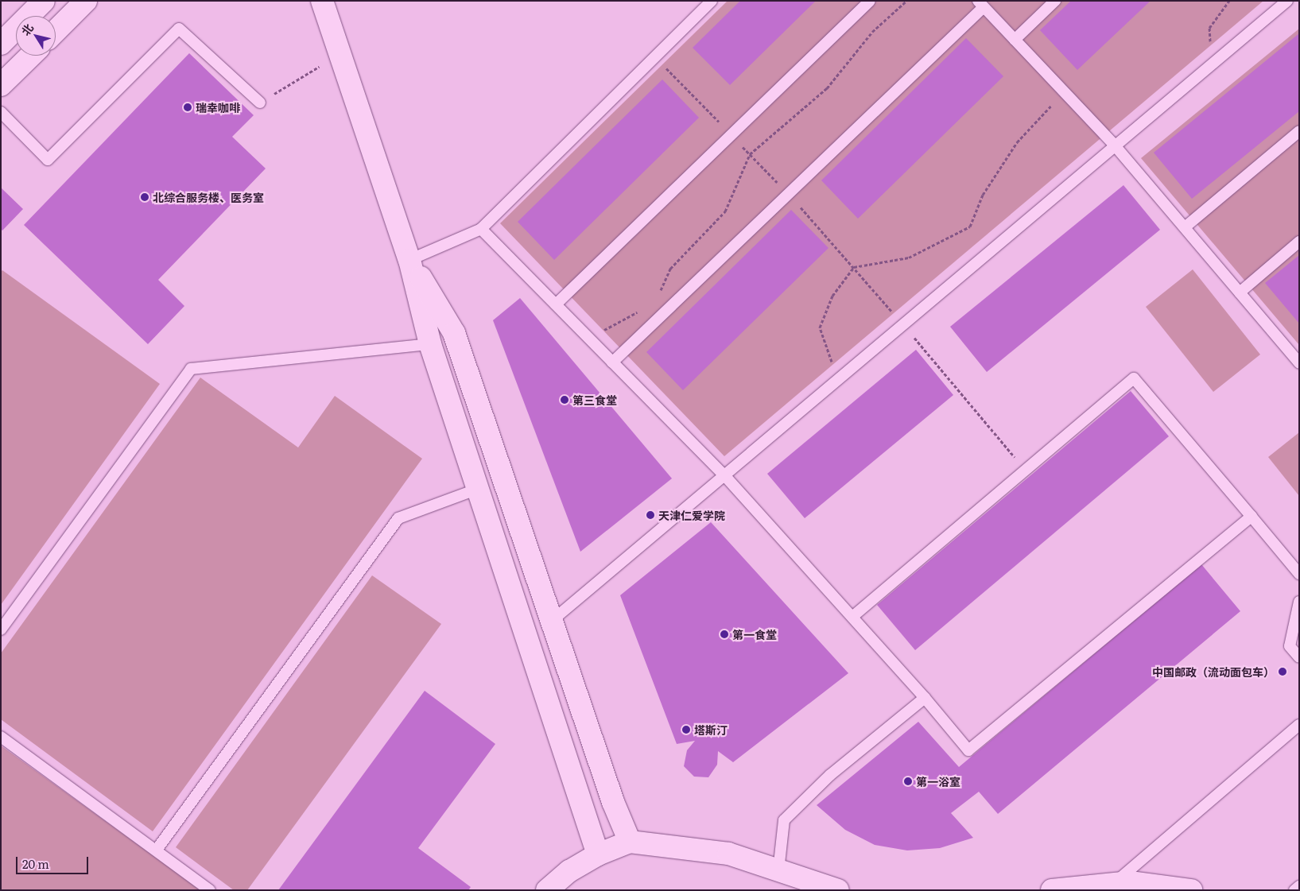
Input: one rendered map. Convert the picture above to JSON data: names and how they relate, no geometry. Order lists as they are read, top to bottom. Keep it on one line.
{"places":["瑞幸咖啡","北综合服务楼、医务室","第三食堂","天津仁爱学院","第一食堂","中国邮政（流动面包车）","塔斯汀","第一浴室"],"scale_bar":"20 m","north":"top left"}
